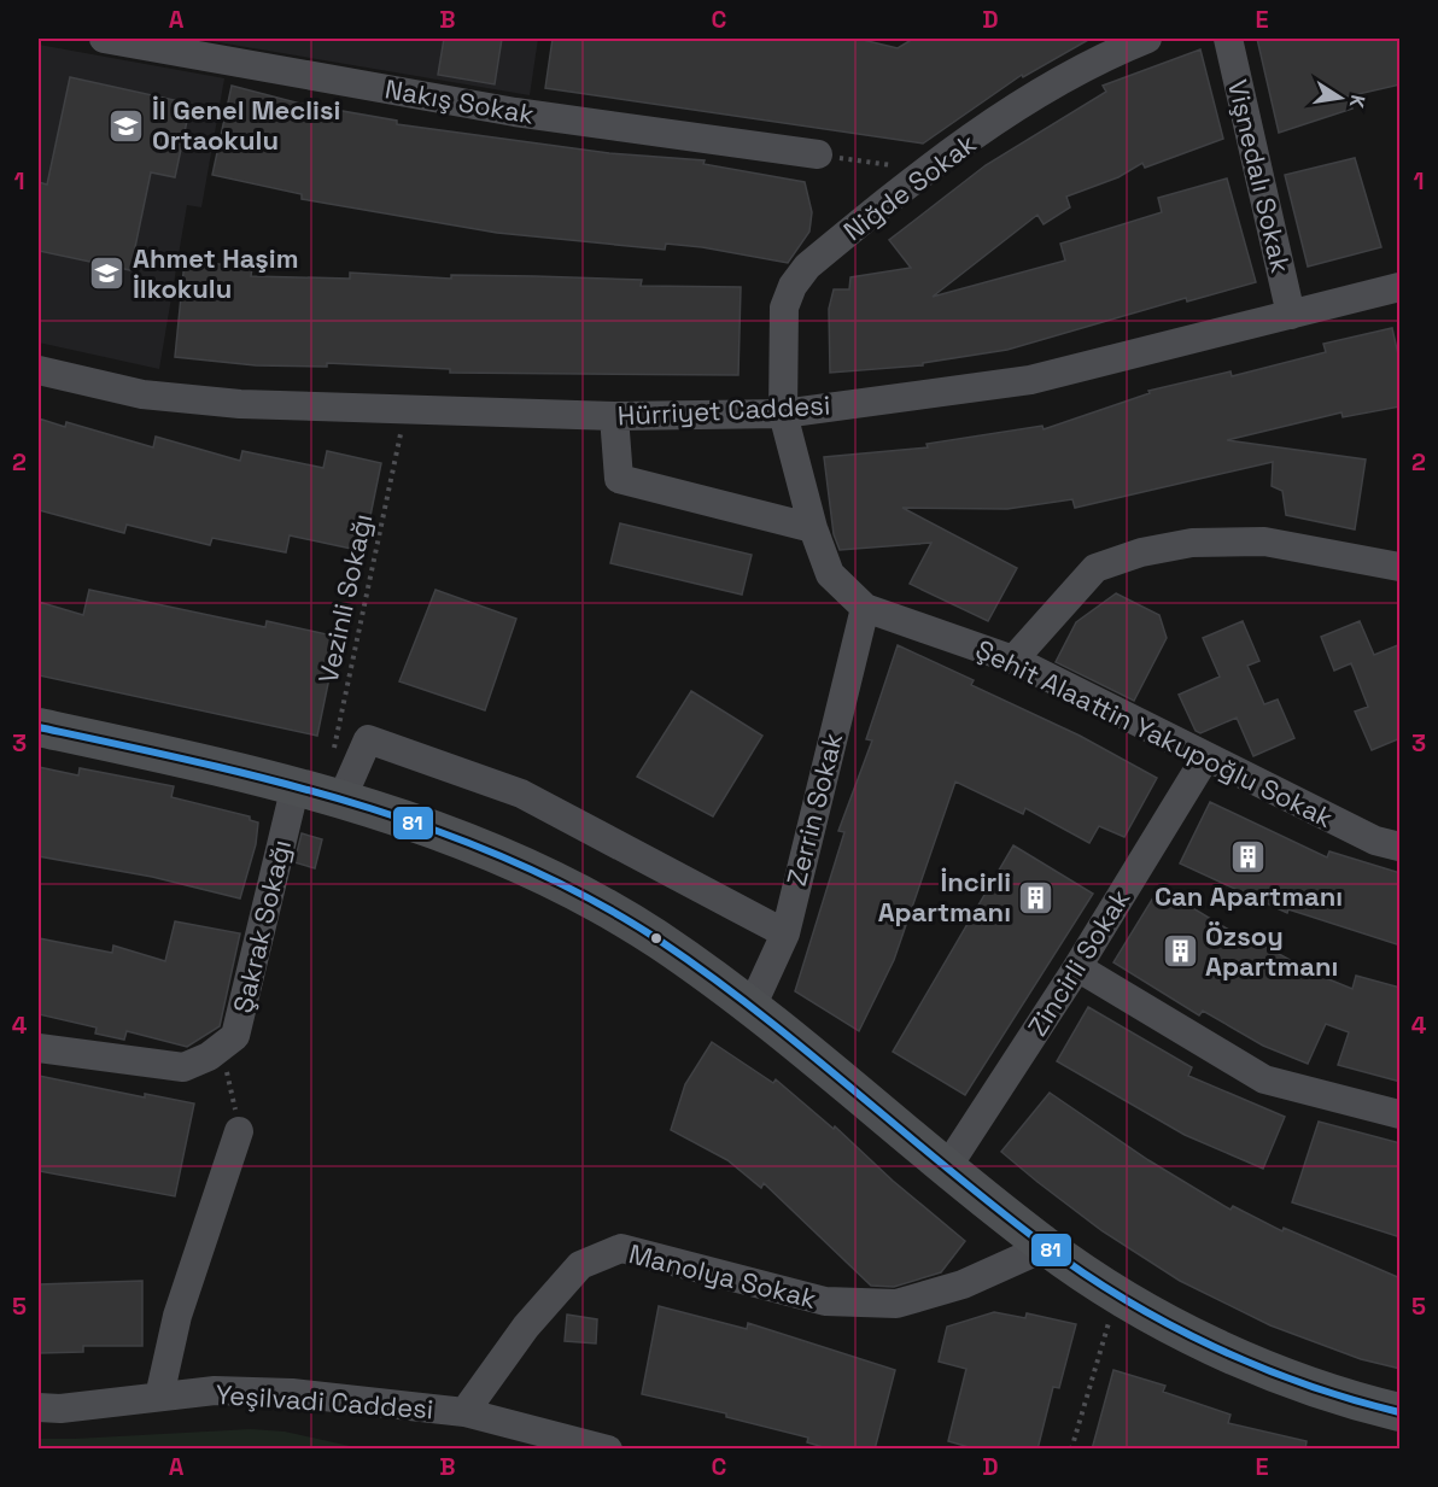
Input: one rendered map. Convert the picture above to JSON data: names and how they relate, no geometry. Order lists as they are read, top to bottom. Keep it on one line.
{"streets":{"street":["Nakış Sokak","Vişnedalı Sokak","Niğde Sokak","Hürriyet Caddesi","Şehit Alaattin Yakupoğlu Sokak","Zerrin Sokak","Şakrak Sokağı","Zincirli Sokak","Manolya Sokak","Yeşilvadi Caddesi"],"path":["Vezinli Sokağı"]},"crossings":[["Vişnedalı Sokak","Hürriyet Caddesi"],["Niğde Sokak","Hürriyet Caddesi"],["Niğde Sokak","Şehit Alaattin Yakupoğlu Sokak"],["Hürriyet Caddesi","Vezinli Sokağı"],["Hürriyet Caddesi","Şehit Alaattin Yakupoğlu Sokak"],["Vezinli Sokağı","Şakrak Sokağı"],["Şehit Alaattin Yakupoğlu Sokak","Zerrin Sokak"],["Şehit Alaattin Yakupoğlu Sokak","Zincirli Sokak"],["Zerrin Sokak","Şakrak Sokağı"],["Manolya Sokak","Yeşilvadi Caddesi"]],"places":{"school or university":["İl Genel Meclisi Ortaokulu","Ahmet Haşim İlkokulu"],"building":["Can Apartmanı","İncirli Apartmanı","Özsoy Apartmanı"]},"lines":["transit line 81"],"north":"right","grid":{"columns":["A","B","C","D","E"],"rows":["1","2","3","4","5"]}}
